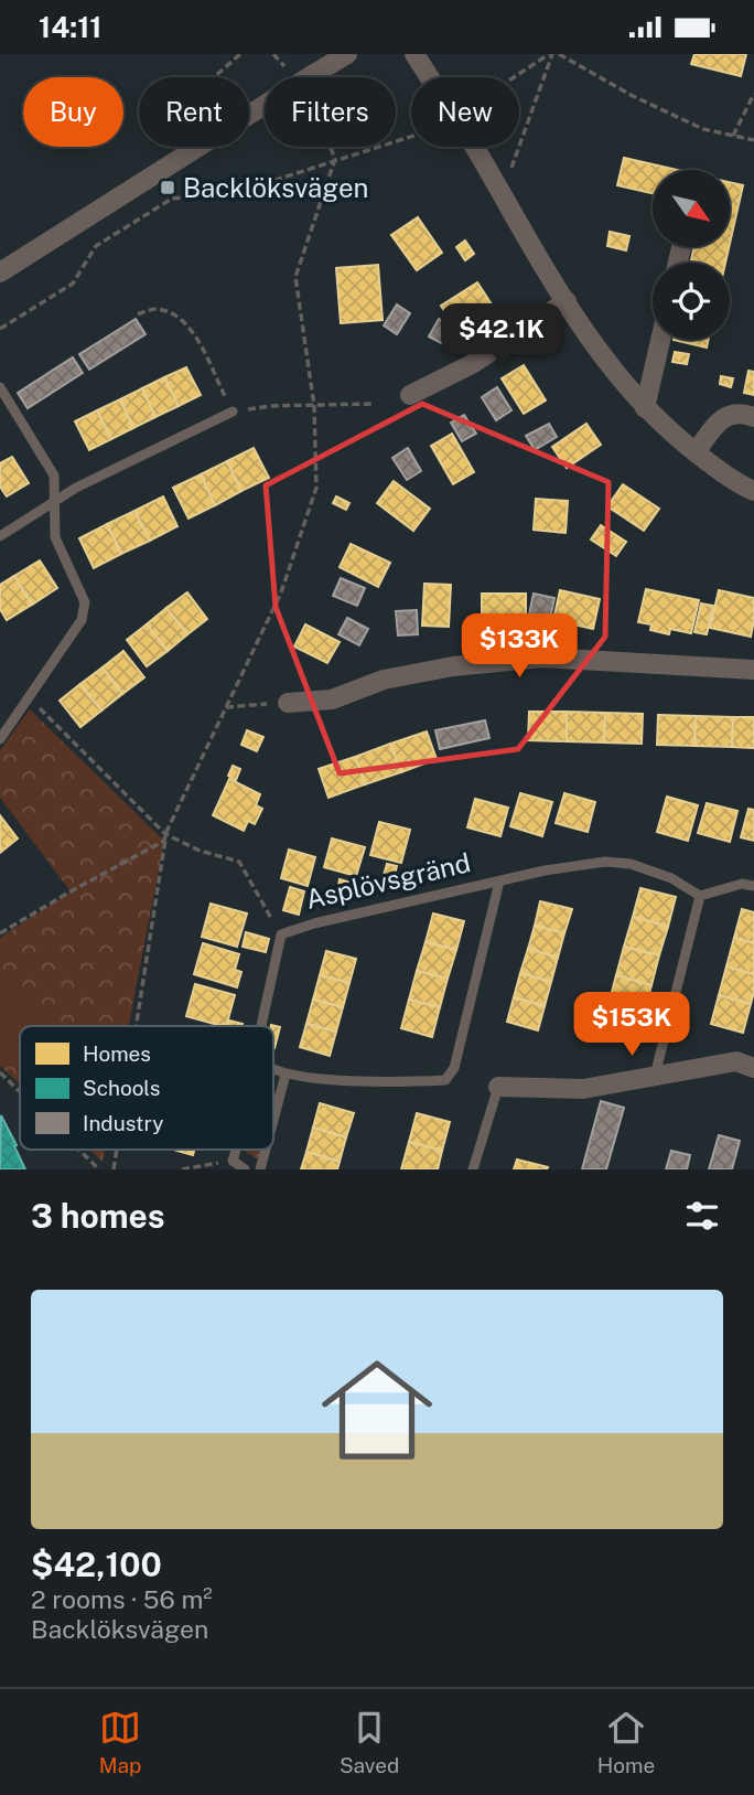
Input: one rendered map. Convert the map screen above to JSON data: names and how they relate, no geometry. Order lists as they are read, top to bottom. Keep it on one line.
{"streets":{"lane":["Asplövsgränd"]},"places":{"transit":["Backlöksvägen"]},"legend":["Homes","Schools","Industry"],"north":"bottom right","page":{"status":"14:11","chip":["Buy","Rent","Filters","New"],"price":["$42.1K","$133K","$153K"],"heading":"3 homes","list":[{"name":"$42,100","note":"2 rooms · 56 m² · Backlöksvägen"}],"tabs":["Map","Saved","Home"]}}
